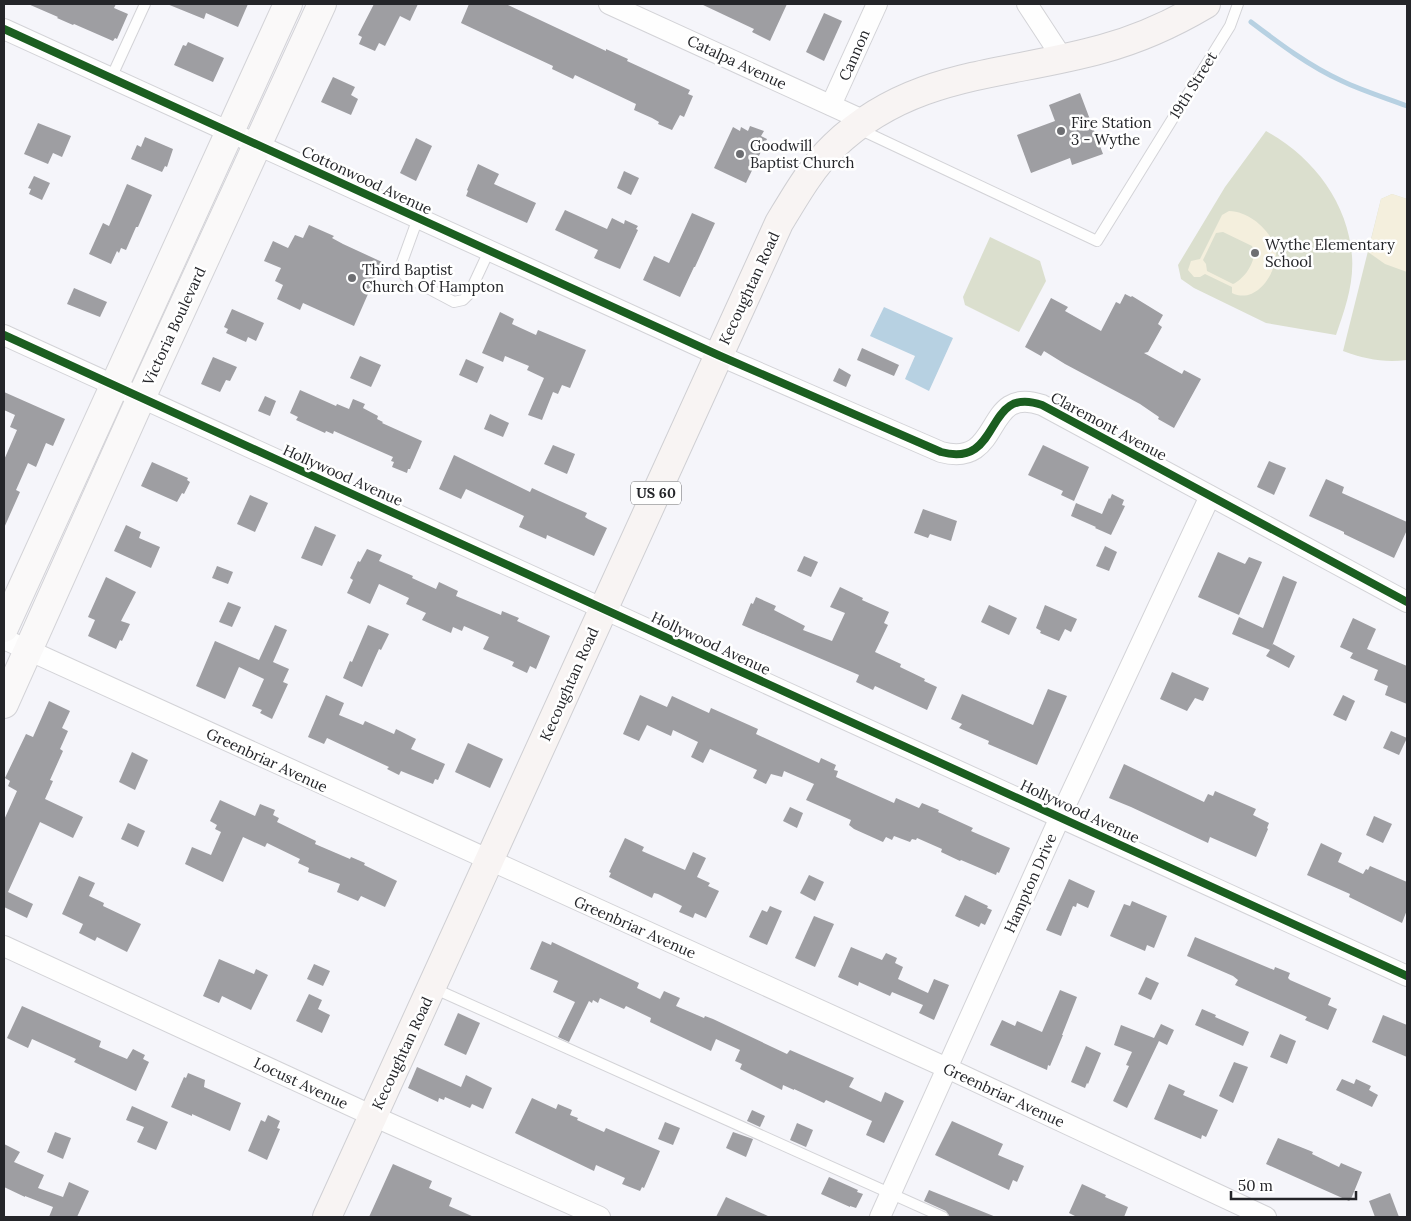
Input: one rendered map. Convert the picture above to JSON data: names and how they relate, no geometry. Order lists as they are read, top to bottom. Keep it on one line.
{"streets":{"main road":["Kecoughtan Road","Victoria Boulevard","US 60"],"street":["Cannon","Catalpa Avenue","Cottonwood Avenue","Claremont Avenue","Hollywood Avenue","Greenbriar Avenue","Hampton Drive","Locust Avenue"],"lane":["19th Street"]},"crossings":[["Cannon","Catalpa Avenue"],["Catalpa Avenue","19th Street"],["Catalpa Avenue","Kecoughtan Road"],["Cottonwood Avenue","Kecoughtan Road"],["Cottonwood Avenue","Victoria Boulevard"],["Cottonwood Avenue","Claremont Avenue"],["Kecoughtan Road","Claremont Avenue"],["Kecoughtan Road","Hollywood Avenue"],["Kecoughtan Road","Greenbriar Avenue"],["Kecoughtan Road","Locust Avenue"],["Victoria Boulevard","Hollywood Avenue"],["Victoria Boulevard","Greenbriar Avenue"],["Claremont Avenue","Hampton Drive"],["Hollywood Avenue","Hampton Drive"],["Greenbriar Avenue","Hampton Drive"]],"places":["Fire Station 3 - Wythe","Goodwill Baptist Church","Wythe Elementary School","Third Baptist Church Of Hampton"],"scale_bar":"50 m"}
